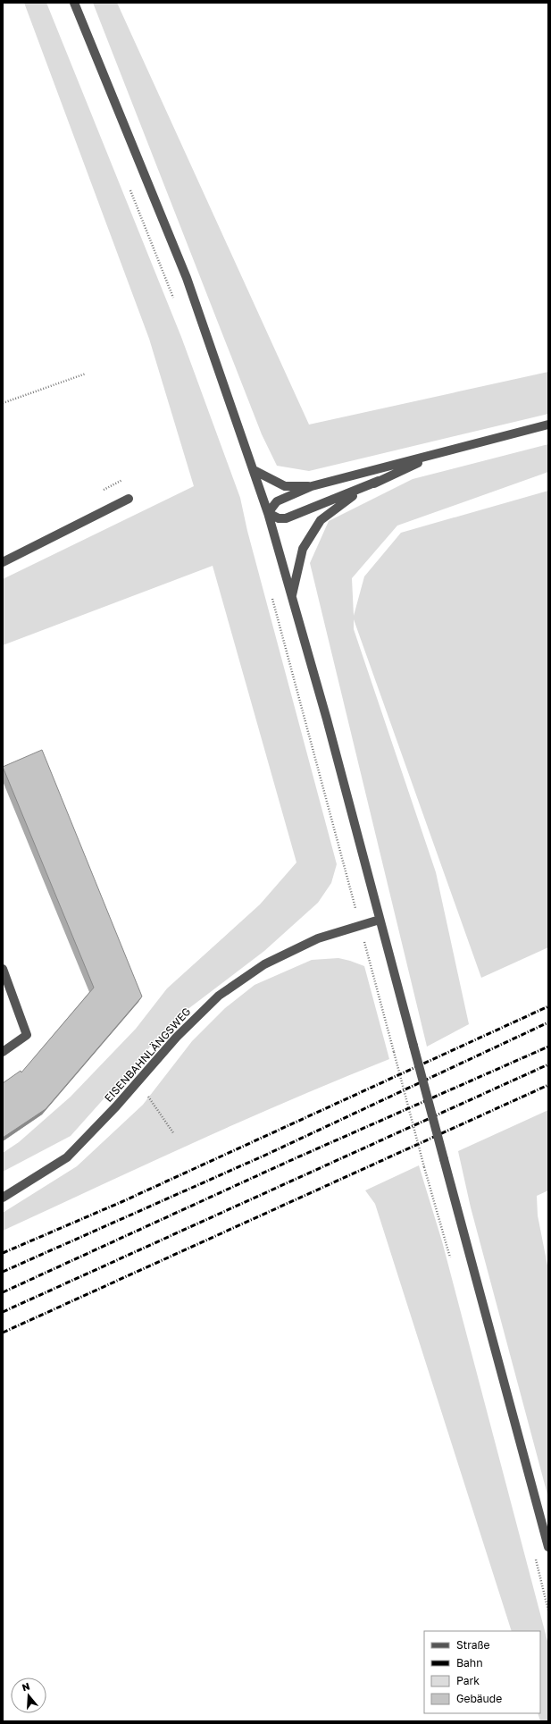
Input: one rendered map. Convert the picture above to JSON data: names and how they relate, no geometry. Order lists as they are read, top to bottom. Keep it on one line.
{"streets":{"street":["EISENBAHNLÄNGSWEG"]},"legend":["Straße","Bahn","Park","Gebäude"],"north":"top"}
